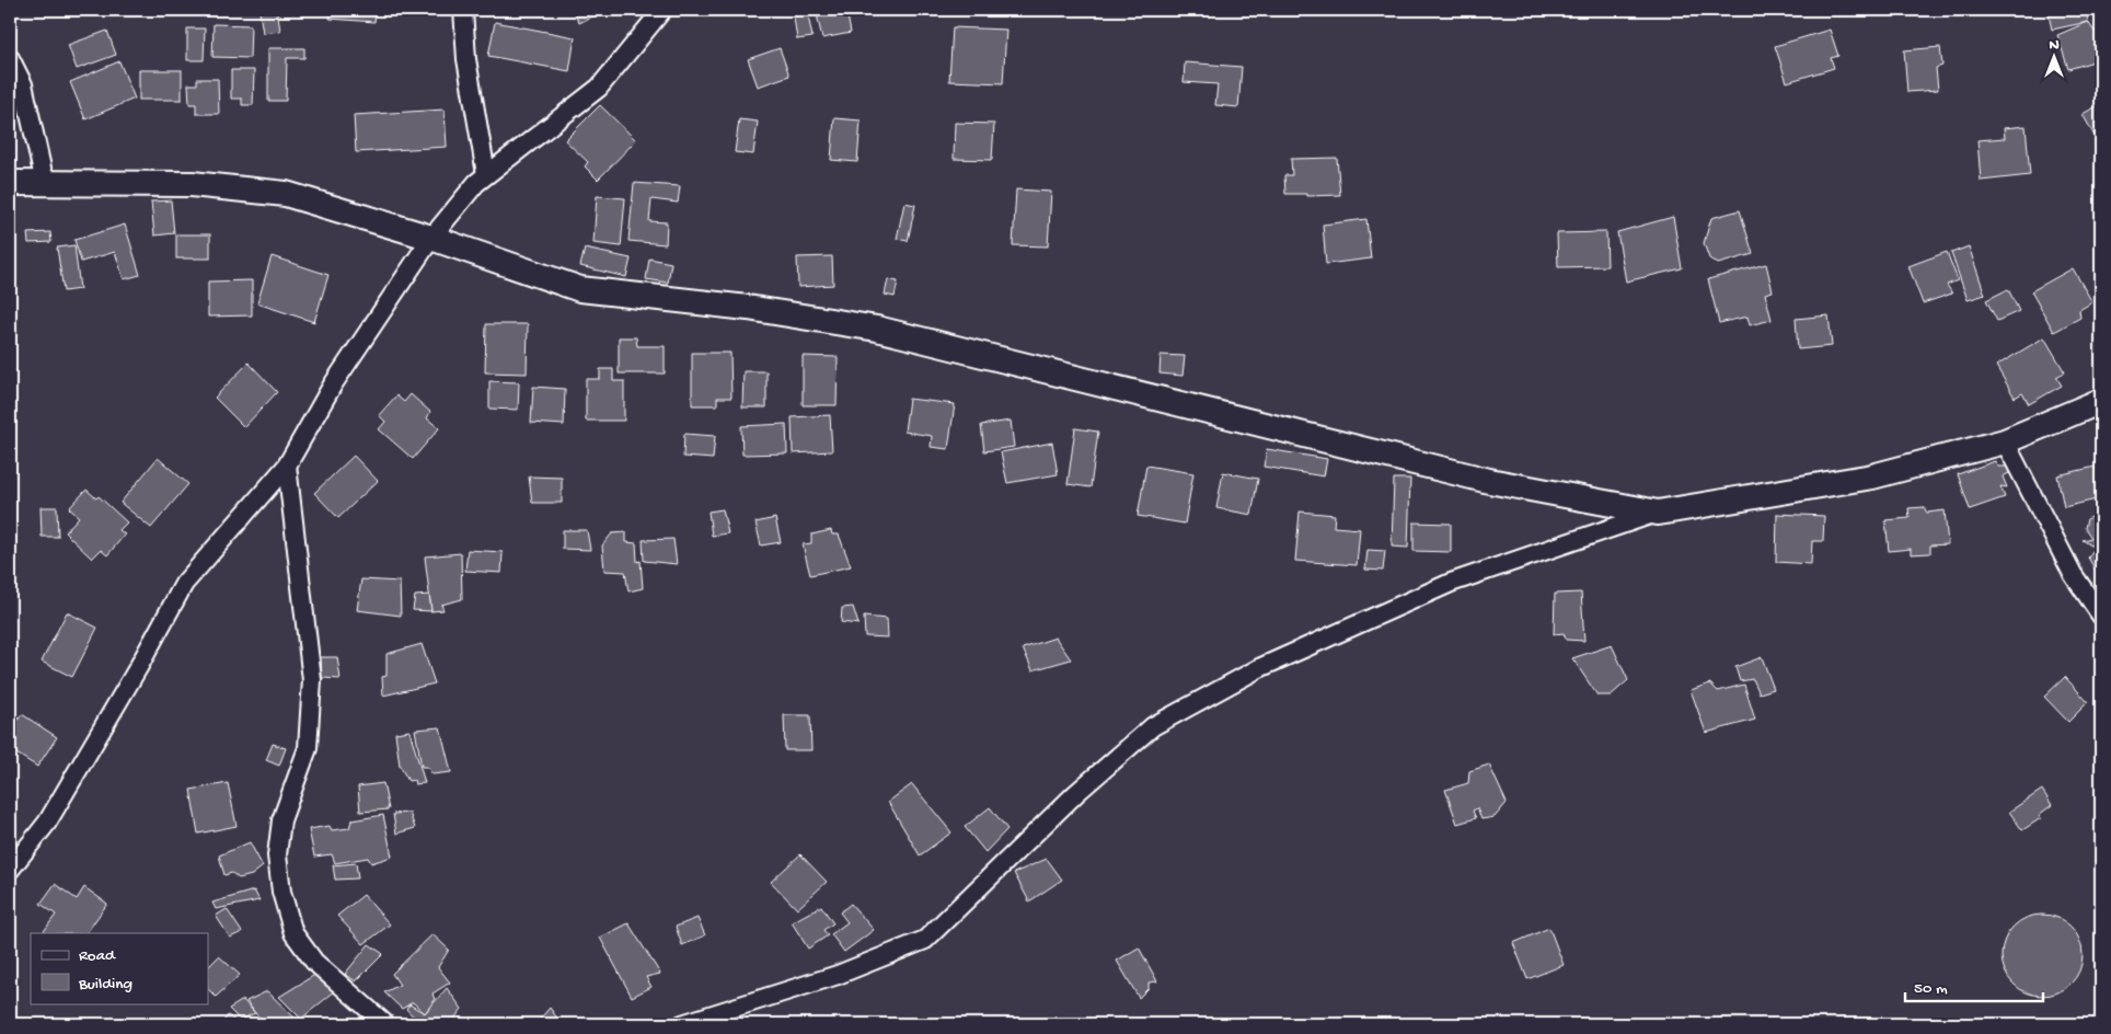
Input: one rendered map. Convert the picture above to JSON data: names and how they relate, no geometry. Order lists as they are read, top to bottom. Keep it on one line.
{"legend":["Road","Building"],"scale_bar":"50 m","north":"top"}
